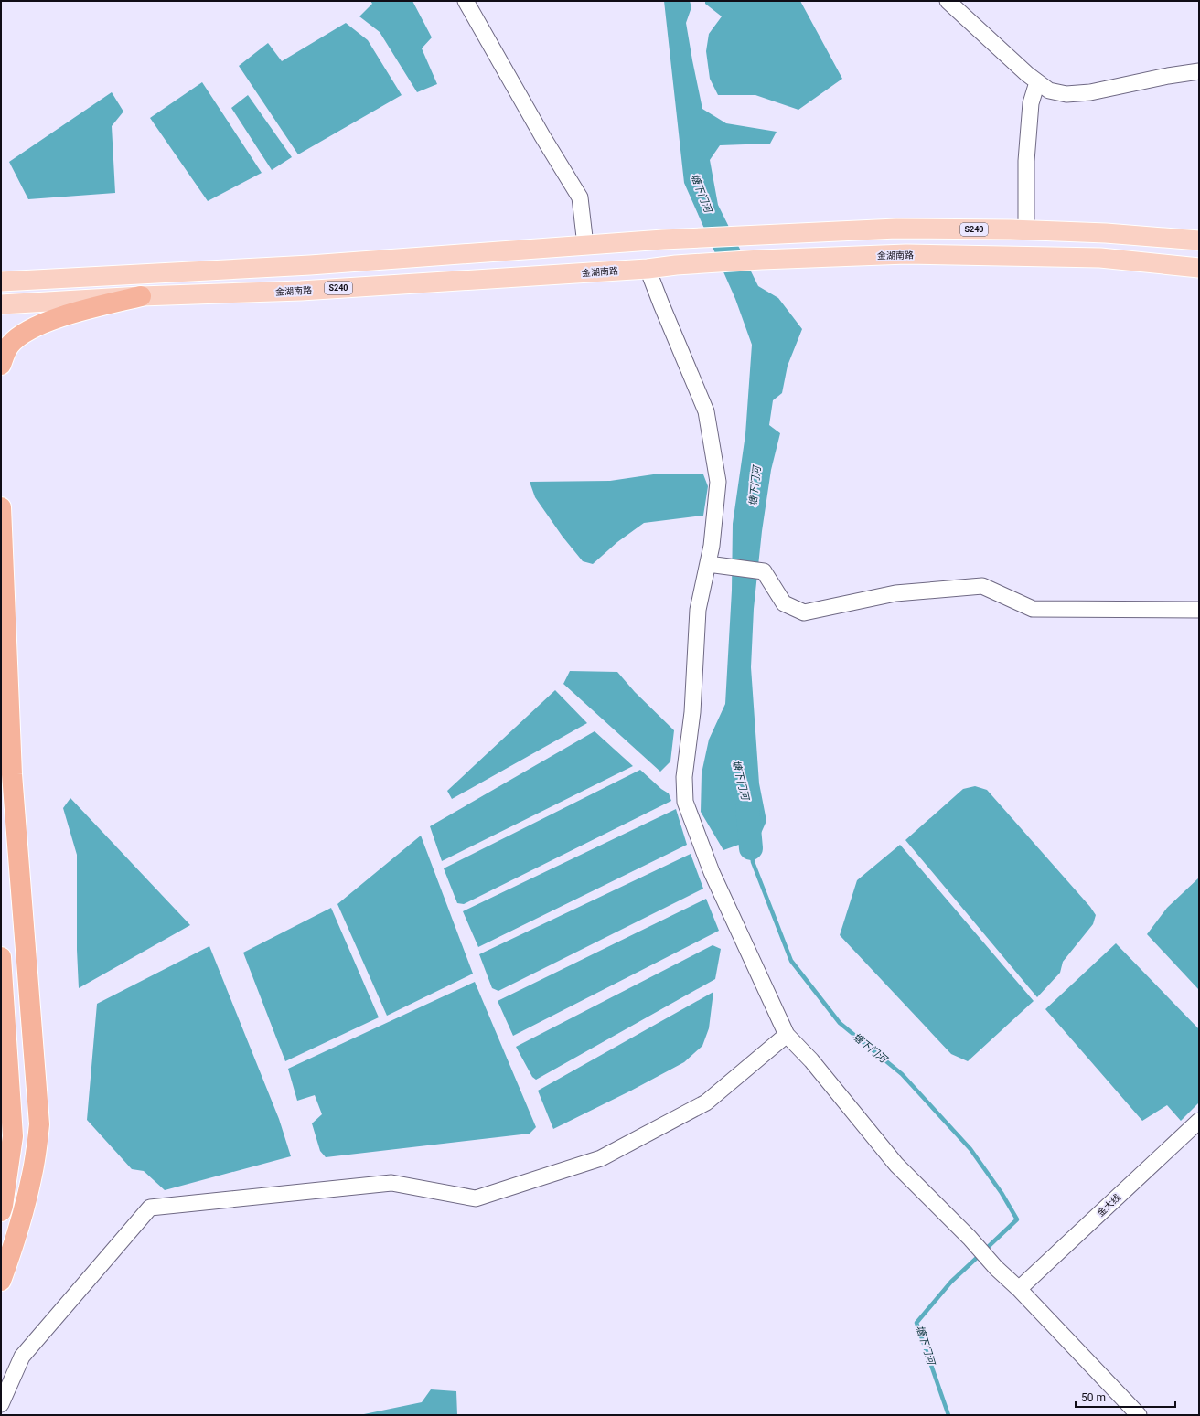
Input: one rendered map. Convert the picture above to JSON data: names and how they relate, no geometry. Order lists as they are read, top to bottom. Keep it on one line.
{"streets":{"main road":["S240","金湖南路"],"street":["金大线"]},"water":["塘下门河"],"scale_bar":"50 m"}
